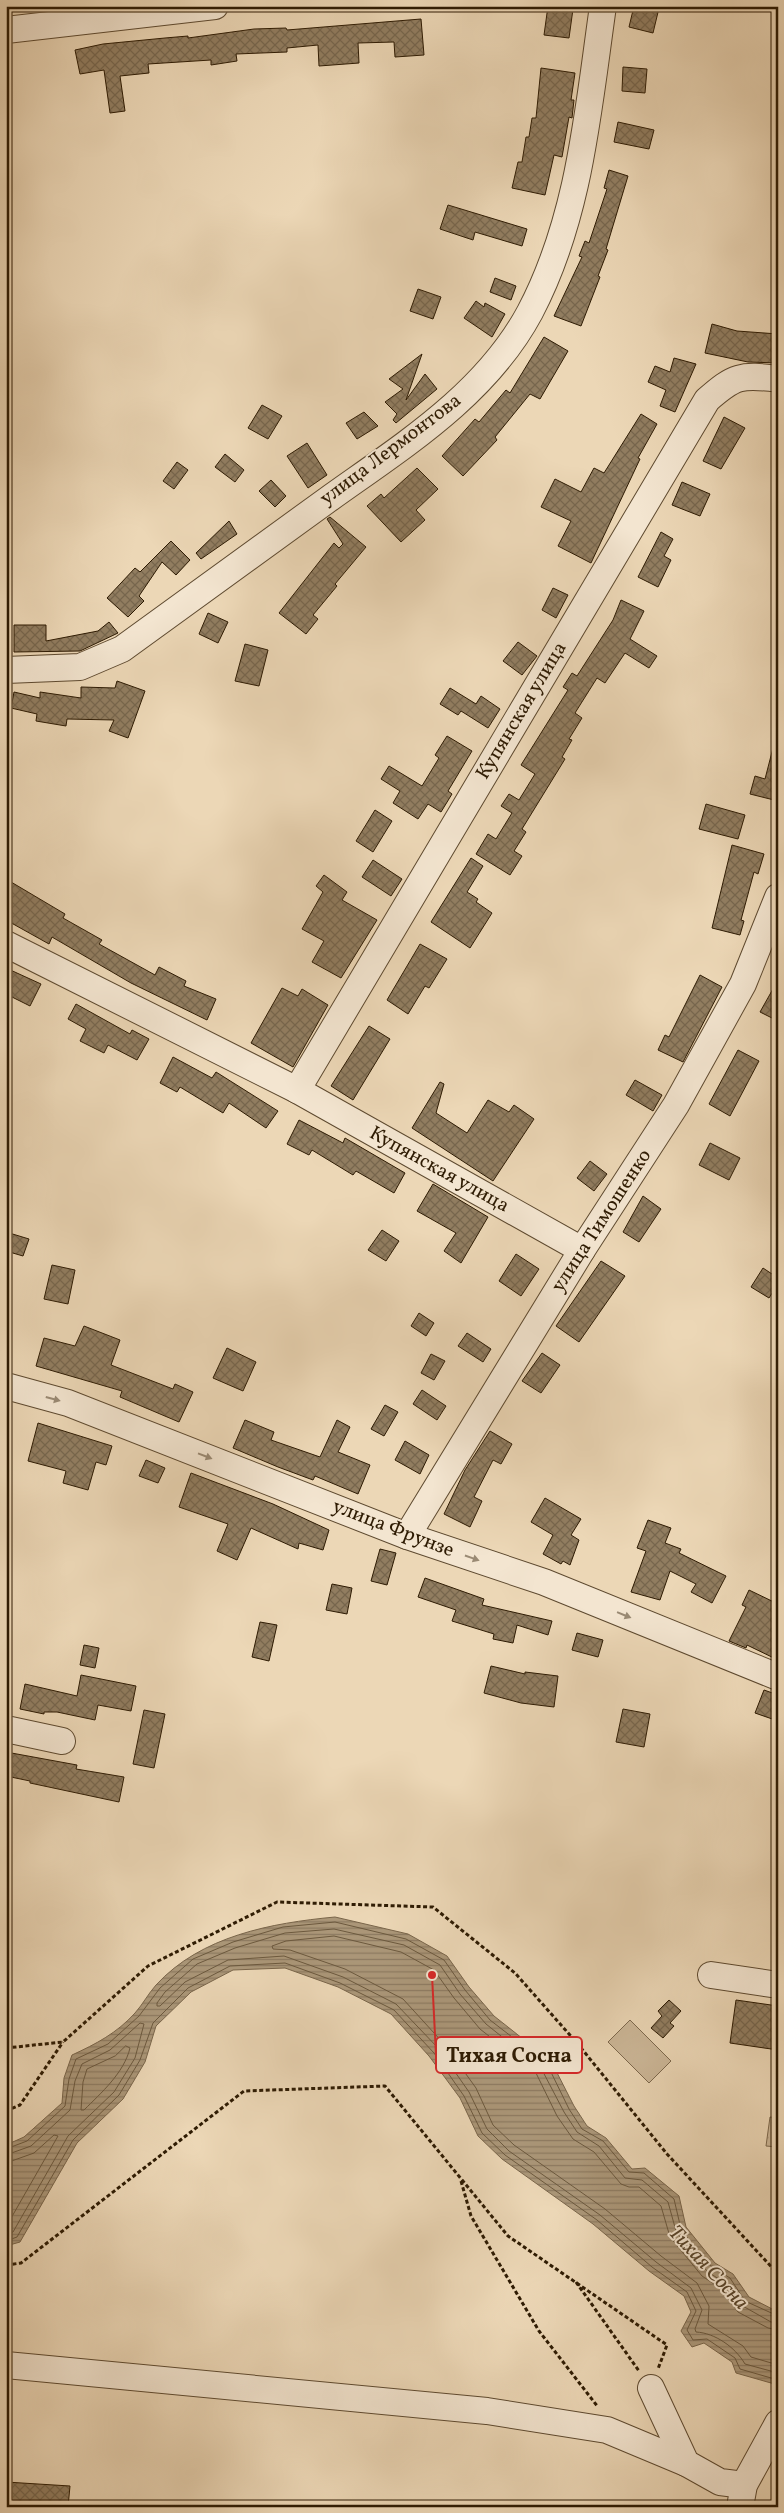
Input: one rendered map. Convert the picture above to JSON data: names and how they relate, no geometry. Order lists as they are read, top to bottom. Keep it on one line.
{"streets":{"street":["улица Лермонтова","Купянская улица","улица Тимошенко","улица Фрунзе"]},"crossings":[["Купянская улица","улица Тимошенко"],["улица Тимошенко","улица Фрунзе"]],"one_way":["улица Фрунзе"],"water":["Тихая Сосна"],"places":["Тихая Сосна"]}
